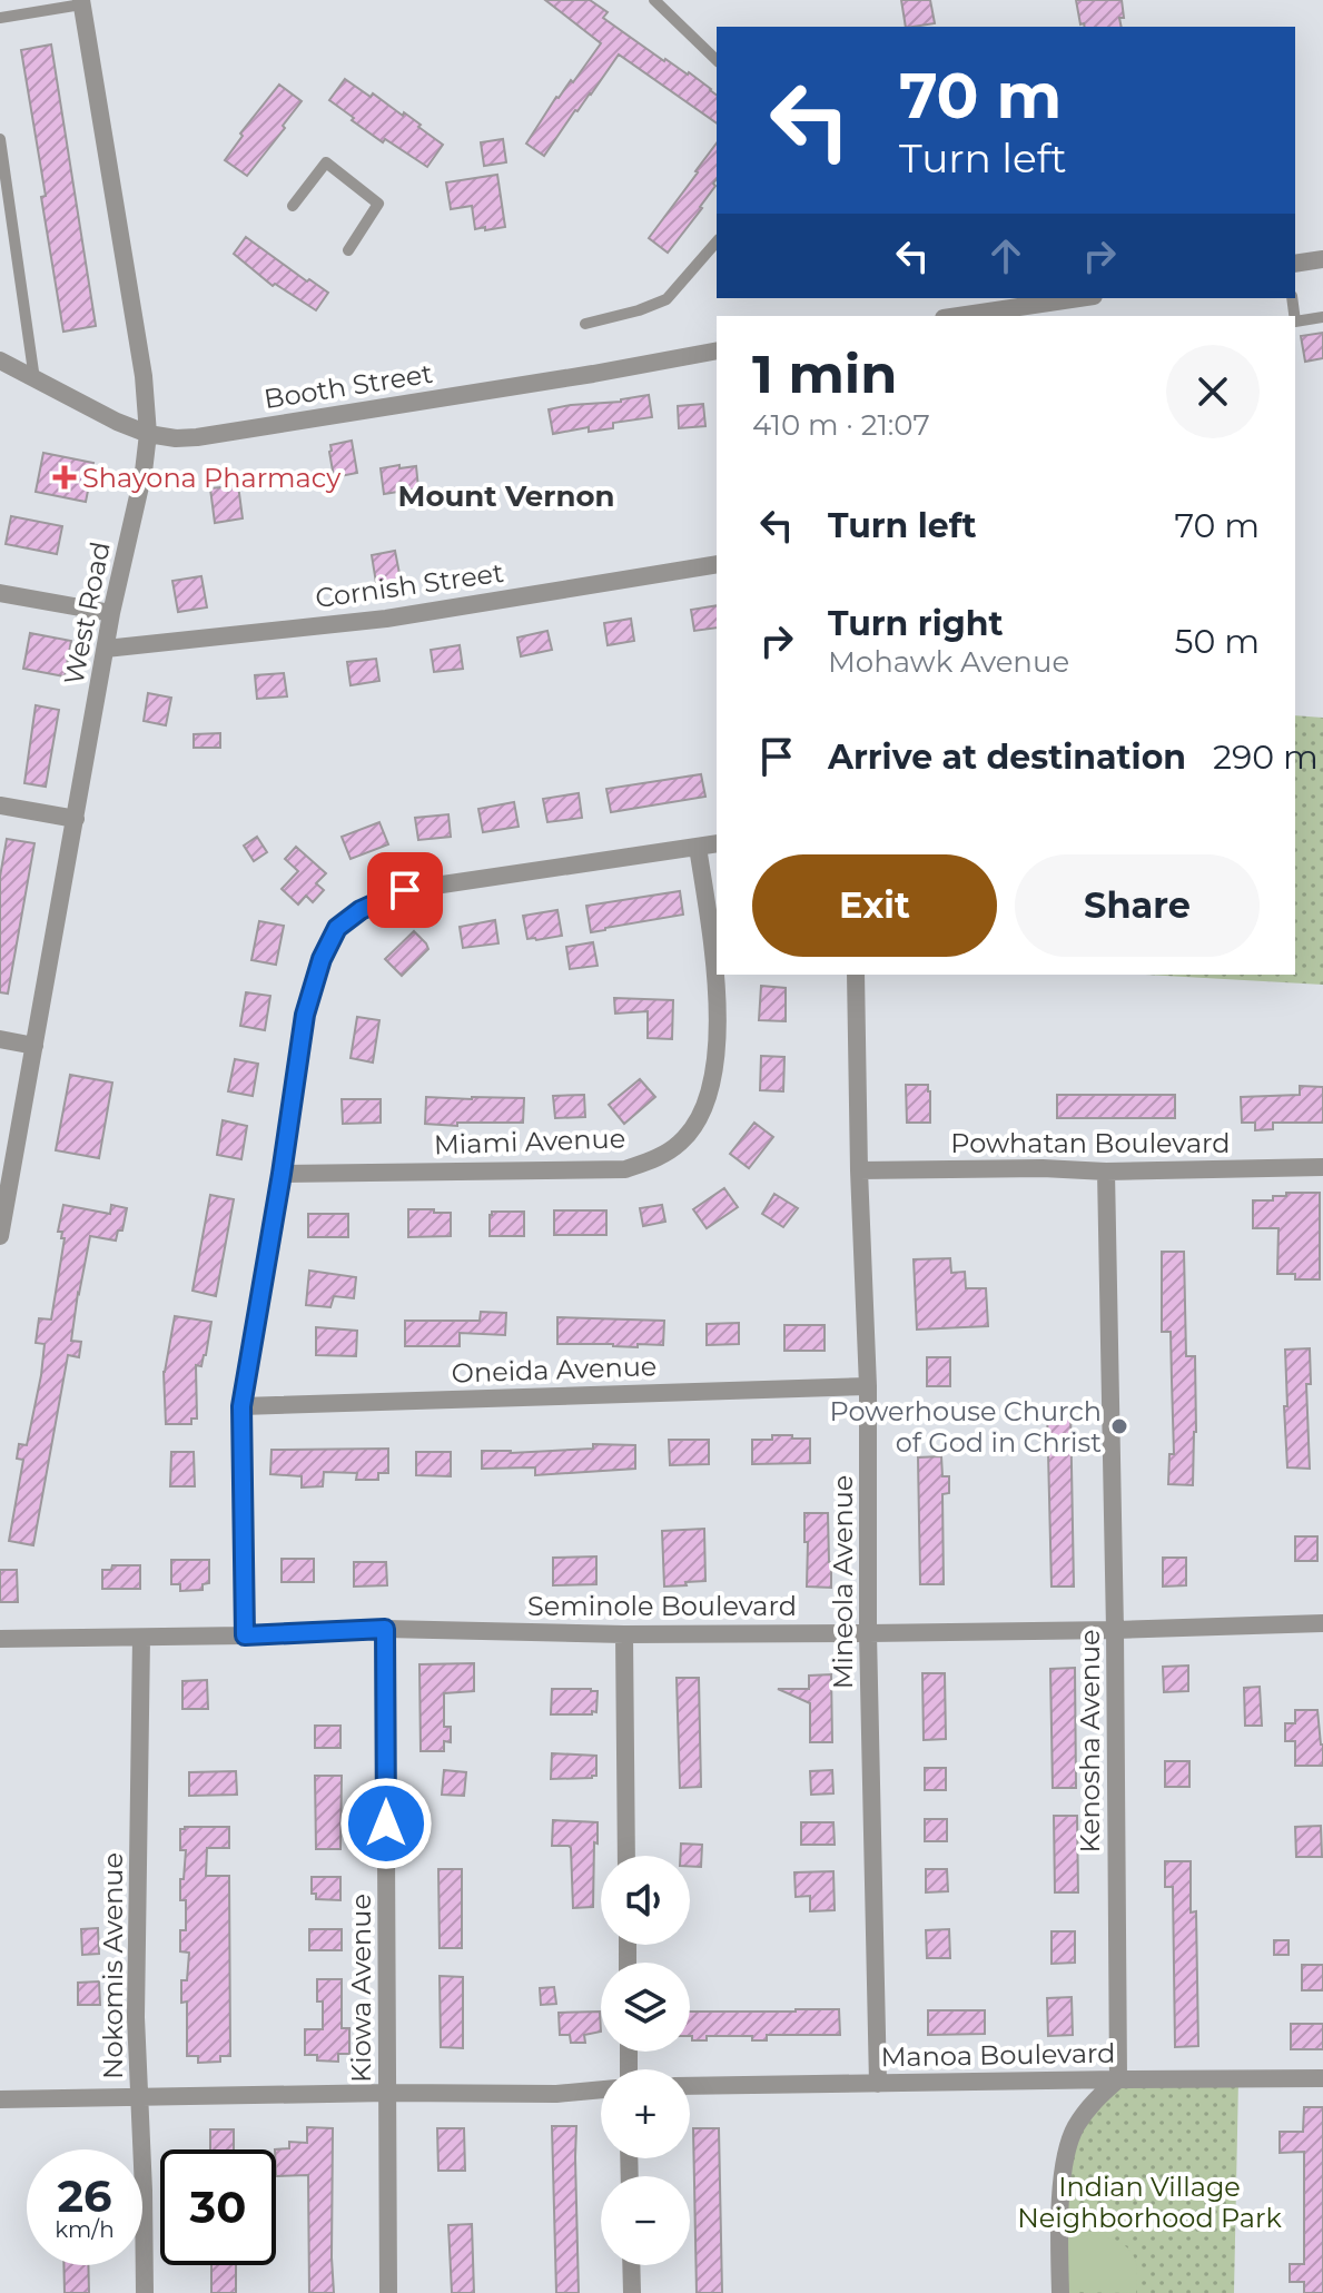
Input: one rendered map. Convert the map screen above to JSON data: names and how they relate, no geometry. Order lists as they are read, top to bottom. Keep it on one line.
{"streets":{"street":["Booth Street","Cornish Street","West Road","Miami Avenue","Powhatan Boulevard","Oneida Avenue","Mineola Avenue","Seminole Boulevard","Kenosha Avenue","Nokomis Avenue","Kiowa Avenue","Manoa Boulevard"]},"crossings":[["Booth Street","West Road"],["Cornish Street","West Road"],["Powhatan Boulevard","Mineola Avenue"],["Powhatan Boulevard","Kenosha Avenue"],["Oneida Avenue","Mineola Avenue"],["Mineola Avenue","Seminole Boulevard"],["Mineola Avenue","Manoa Boulevard"],["Seminole Boulevard","Kenosha Avenue"],["Seminole Boulevard","Nokomis Avenue"],["Seminole Boulevard","Kiowa Avenue"],["Kenosha Avenue","Manoa Boulevard"]],"districts":["Mount Vernon"],"parks":["Indian Village Neighborhood Park"],"places":{"health":["Shayona Pharmacy"],"other":["Powerhouse Church of God in Christ"]},"page":{"turn":["70 m","Turn left"],"heading":["1 min","410 m · 21:07"],"list":[{"name":"Turn left","value":"70 m"},{"name":"Turn right","note":"Mohawk Avenue","value":"50 m"},{"name":"Arrive at destination","value":"290 m"}],"buttons":["Exit","Share"],"map_buttons":["+","−"],"speed":"26 km/h","limit":"30"}}
